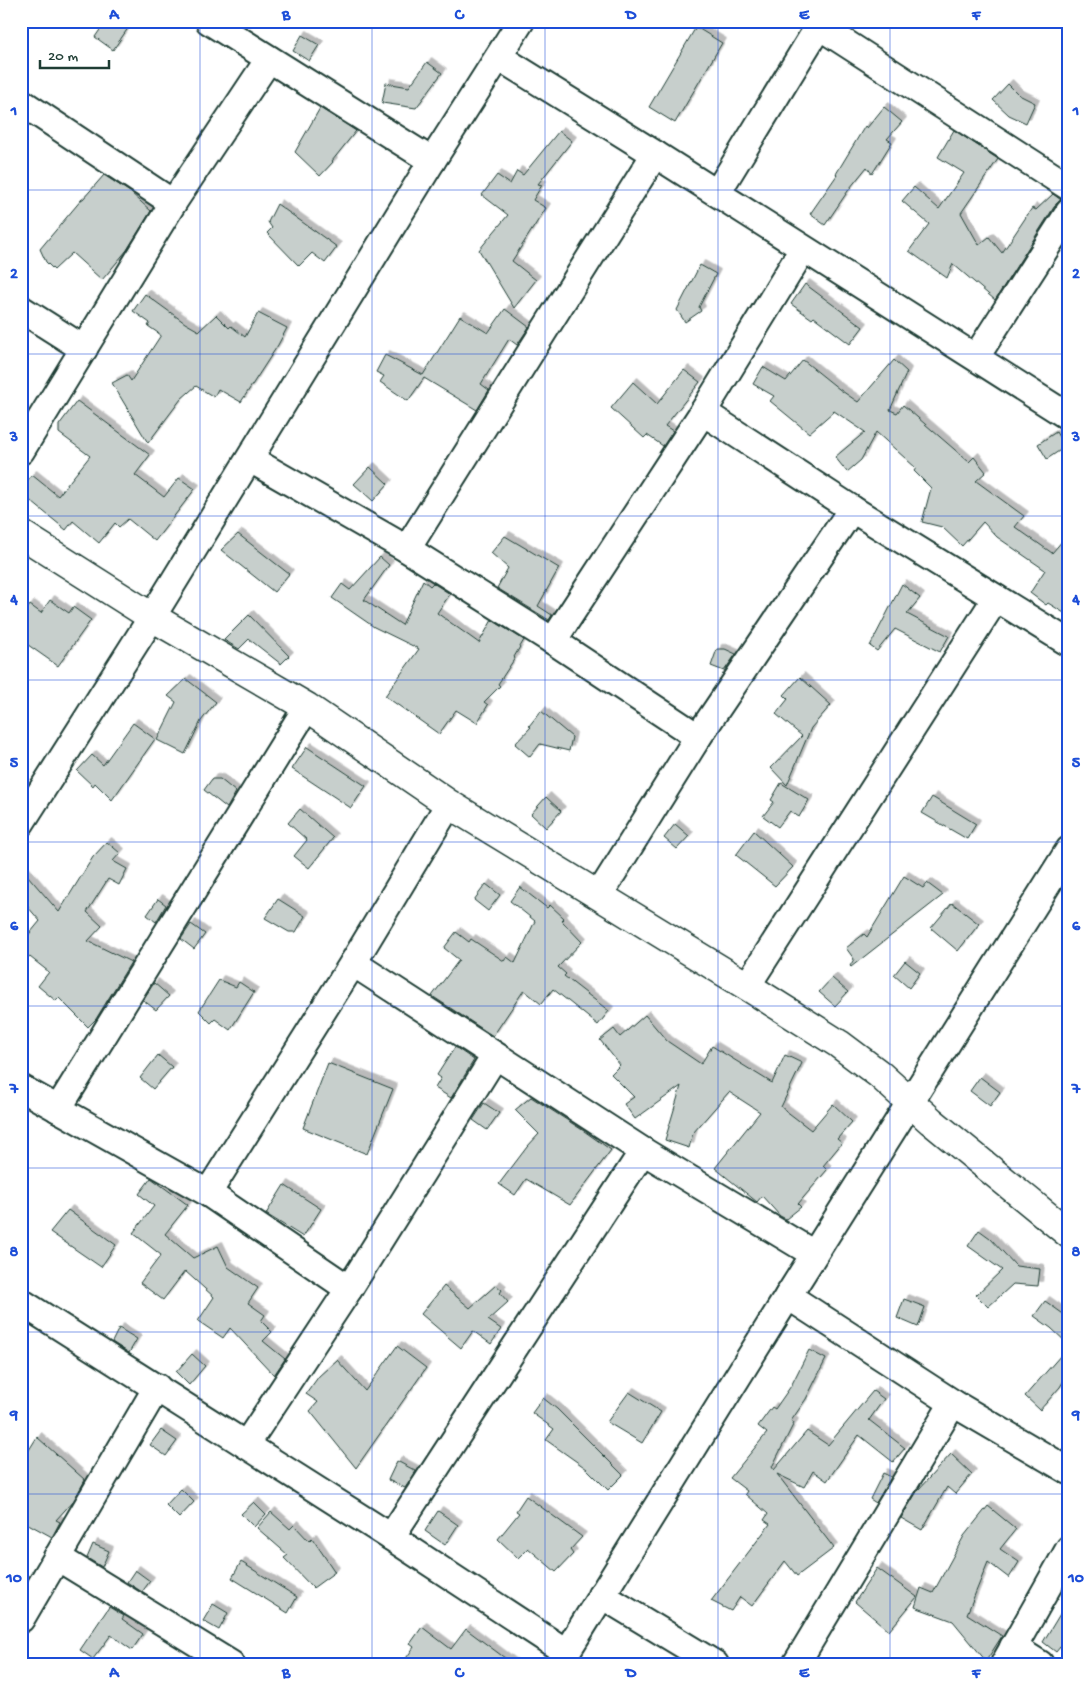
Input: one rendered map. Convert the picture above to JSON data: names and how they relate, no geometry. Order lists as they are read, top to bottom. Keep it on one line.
{"scale_bar":"20 m","grid":{"columns":["A","B","C","D","E","F"],"rows":["1","2","3","4","5","6","7","8","9","10"]}}
